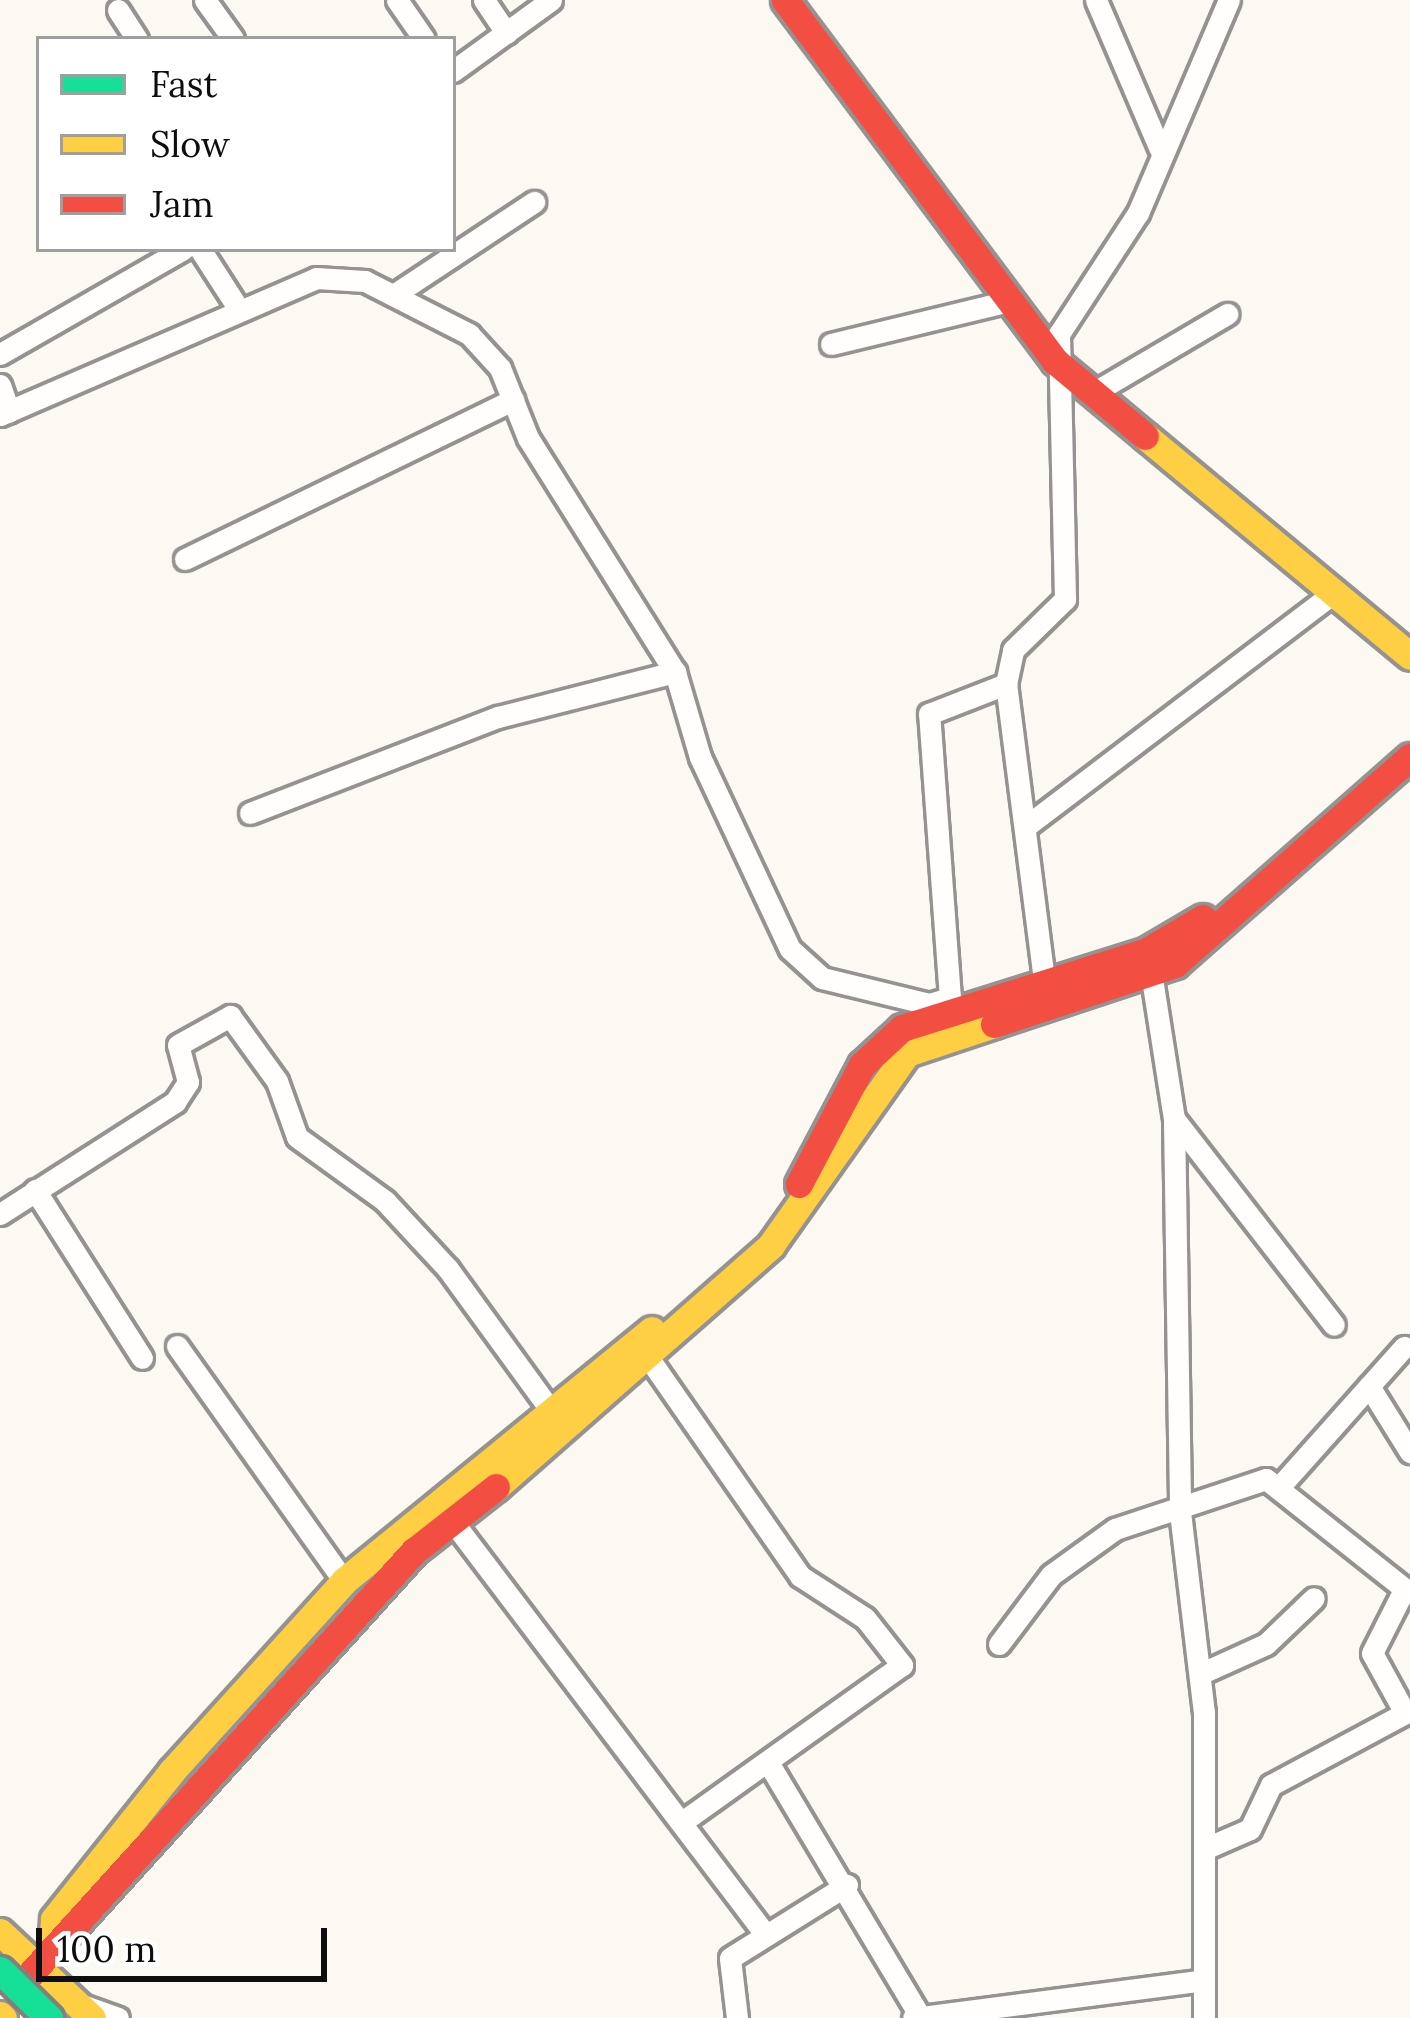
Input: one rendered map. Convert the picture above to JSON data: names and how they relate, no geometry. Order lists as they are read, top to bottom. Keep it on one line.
{"legend":["Fast","Slow","Jam"],"scale_bar":"100 m"}
